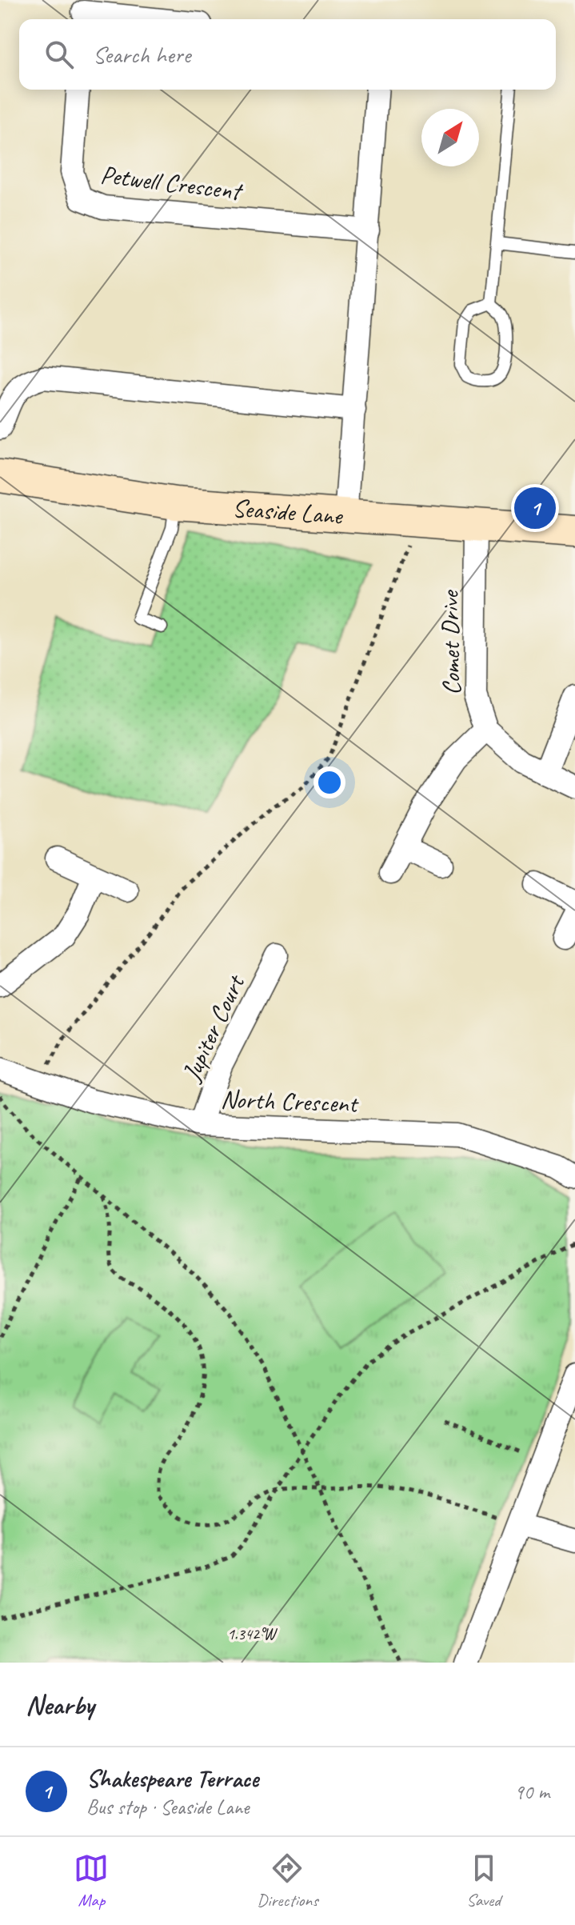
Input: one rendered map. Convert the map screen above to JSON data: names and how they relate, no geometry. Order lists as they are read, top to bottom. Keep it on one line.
{"streets":{"main road":["Seaside Lane"],"street":["Petwell Crescent","Comet Drive","Jupiter Court","North Crescent"]},"crossings":[["Seaside Lane","Comet Drive"],["Jupiter Court","North Crescent"]],"north":"top right","page":{"search":"Search here","pins":"1","heading":"Nearby","list":[{"mark":"1","name":"Shakespeare Terrace","note":"Bus stop · Seaside Lane","value":"90 m"}],"nav":["Map","Directions","Saved"]},"coordinates":["1.342°W"]}
